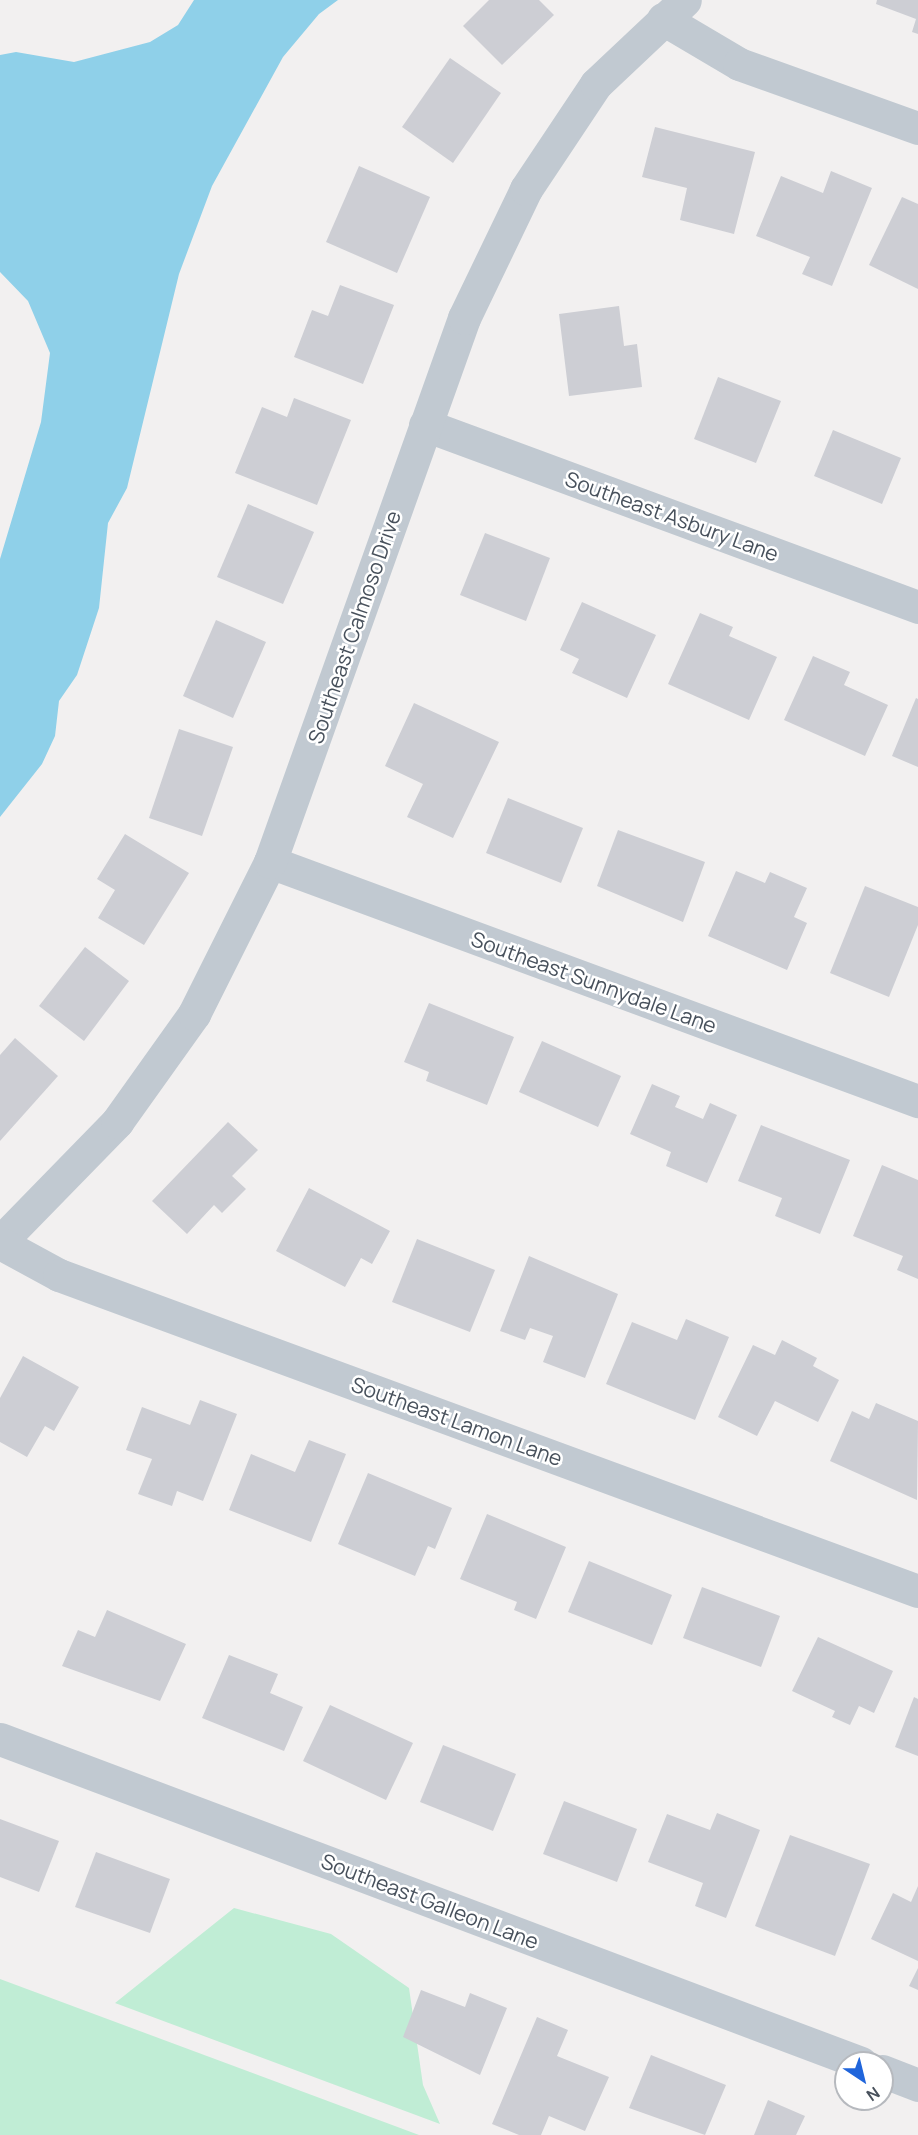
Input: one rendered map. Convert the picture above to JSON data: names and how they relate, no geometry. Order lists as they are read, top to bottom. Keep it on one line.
{"streets":{"street":["Southeast Asbury Lane","Southeast Calmoso Drive","Southeast Sunnydale Lane","Southeast Lamon Lane","Southeast Galleon Lane"]},"crossings":[["Southeast Asbury Lane","Southeast Calmoso Drive"],["Southeast Calmoso Drive","Southeast Sunnydale Lane"],["Southeast Calmoso Drive","Southeast Lamon Lane"]],"north":"bottom right"}
